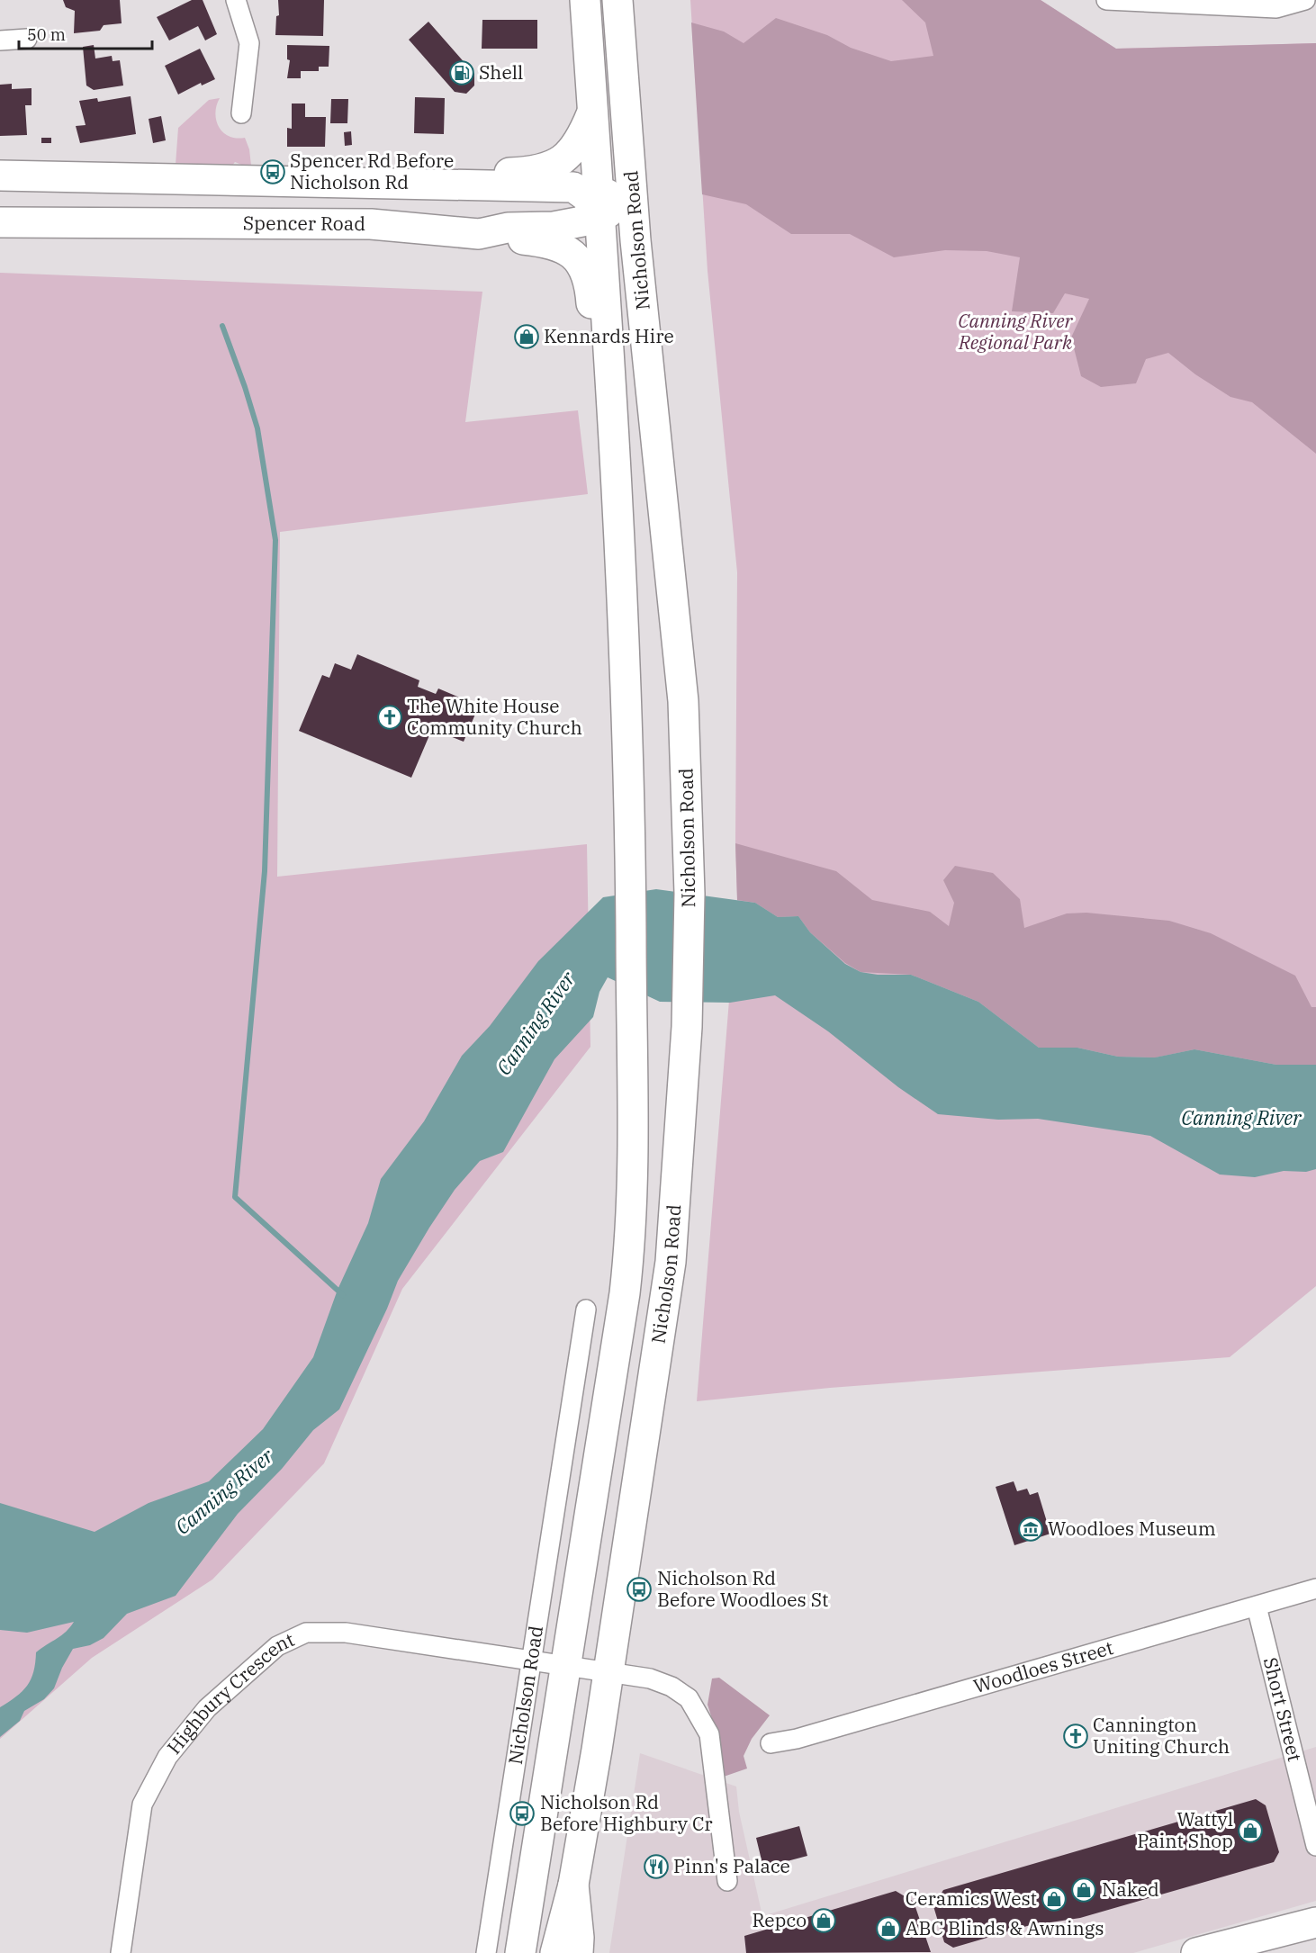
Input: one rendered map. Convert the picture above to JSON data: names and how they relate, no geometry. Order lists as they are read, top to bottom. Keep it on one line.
{"streets":{"main road":["Spencer Road","Nicholson Road"],"street":["Woodloes Street","Highbury Crescent","Short Street"]},"crossings":[["Spencer Road","Nicholson Road"],["Nicholson Road","Highbury Crescent"],["Woodloes Street","Short Street"]],"water":["Canning River"],"parks":["Canning River Regional Park"],"places":{"fuel station":["Shell"],"bus stop":["Spencer Rd Before Nicholson Rd","Nicholson Rd Before Woodloes St","Nicholson Rd Before Highbury Cr"],"shop":["Kennards Hire","Wattyl Paint Shop","Naked","Ceramics West","Repco","ABC Blinds & Awnings"],"church":["The White House Community Church","Cannington Uniting Church"],"museum":["Woodloes Museum"],"restaurant":["Pinn's Palace"]},"scale_bar":"50 m"}
